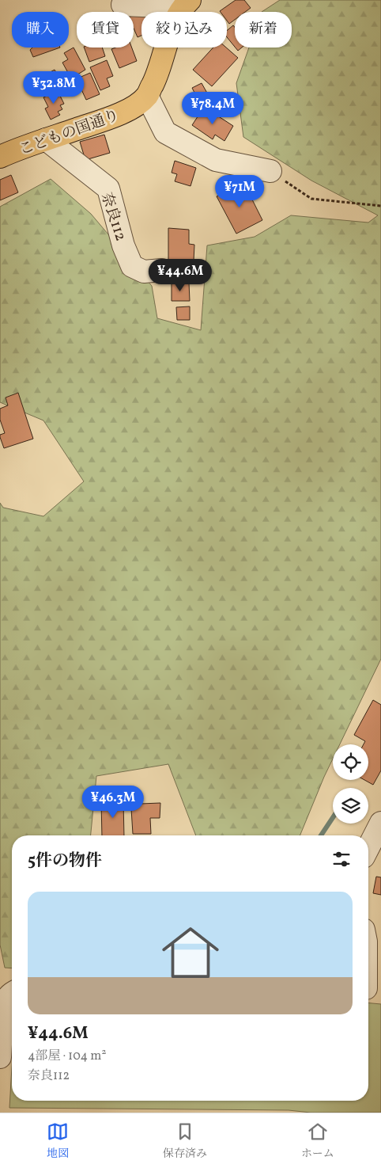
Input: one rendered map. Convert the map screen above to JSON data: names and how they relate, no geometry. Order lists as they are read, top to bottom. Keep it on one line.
{"streets":{"main road":["こどもの国通り"],"street":["奈良112"]},"crossings":[["こどもの国通り","奈良112"]],"page":{"chip":["購入","賃貸","絞り込み","新着"],"price":["¥32.8M","¥78.4M","¥71M","¥44.6M","¥46.3M"],"heading":"5件の物件","list":[{"name":"¥44.6M","note":"4部屋 · 104 m² · 奈良112"}],"tabs":["地図","保存済み","ホーム"]}}
